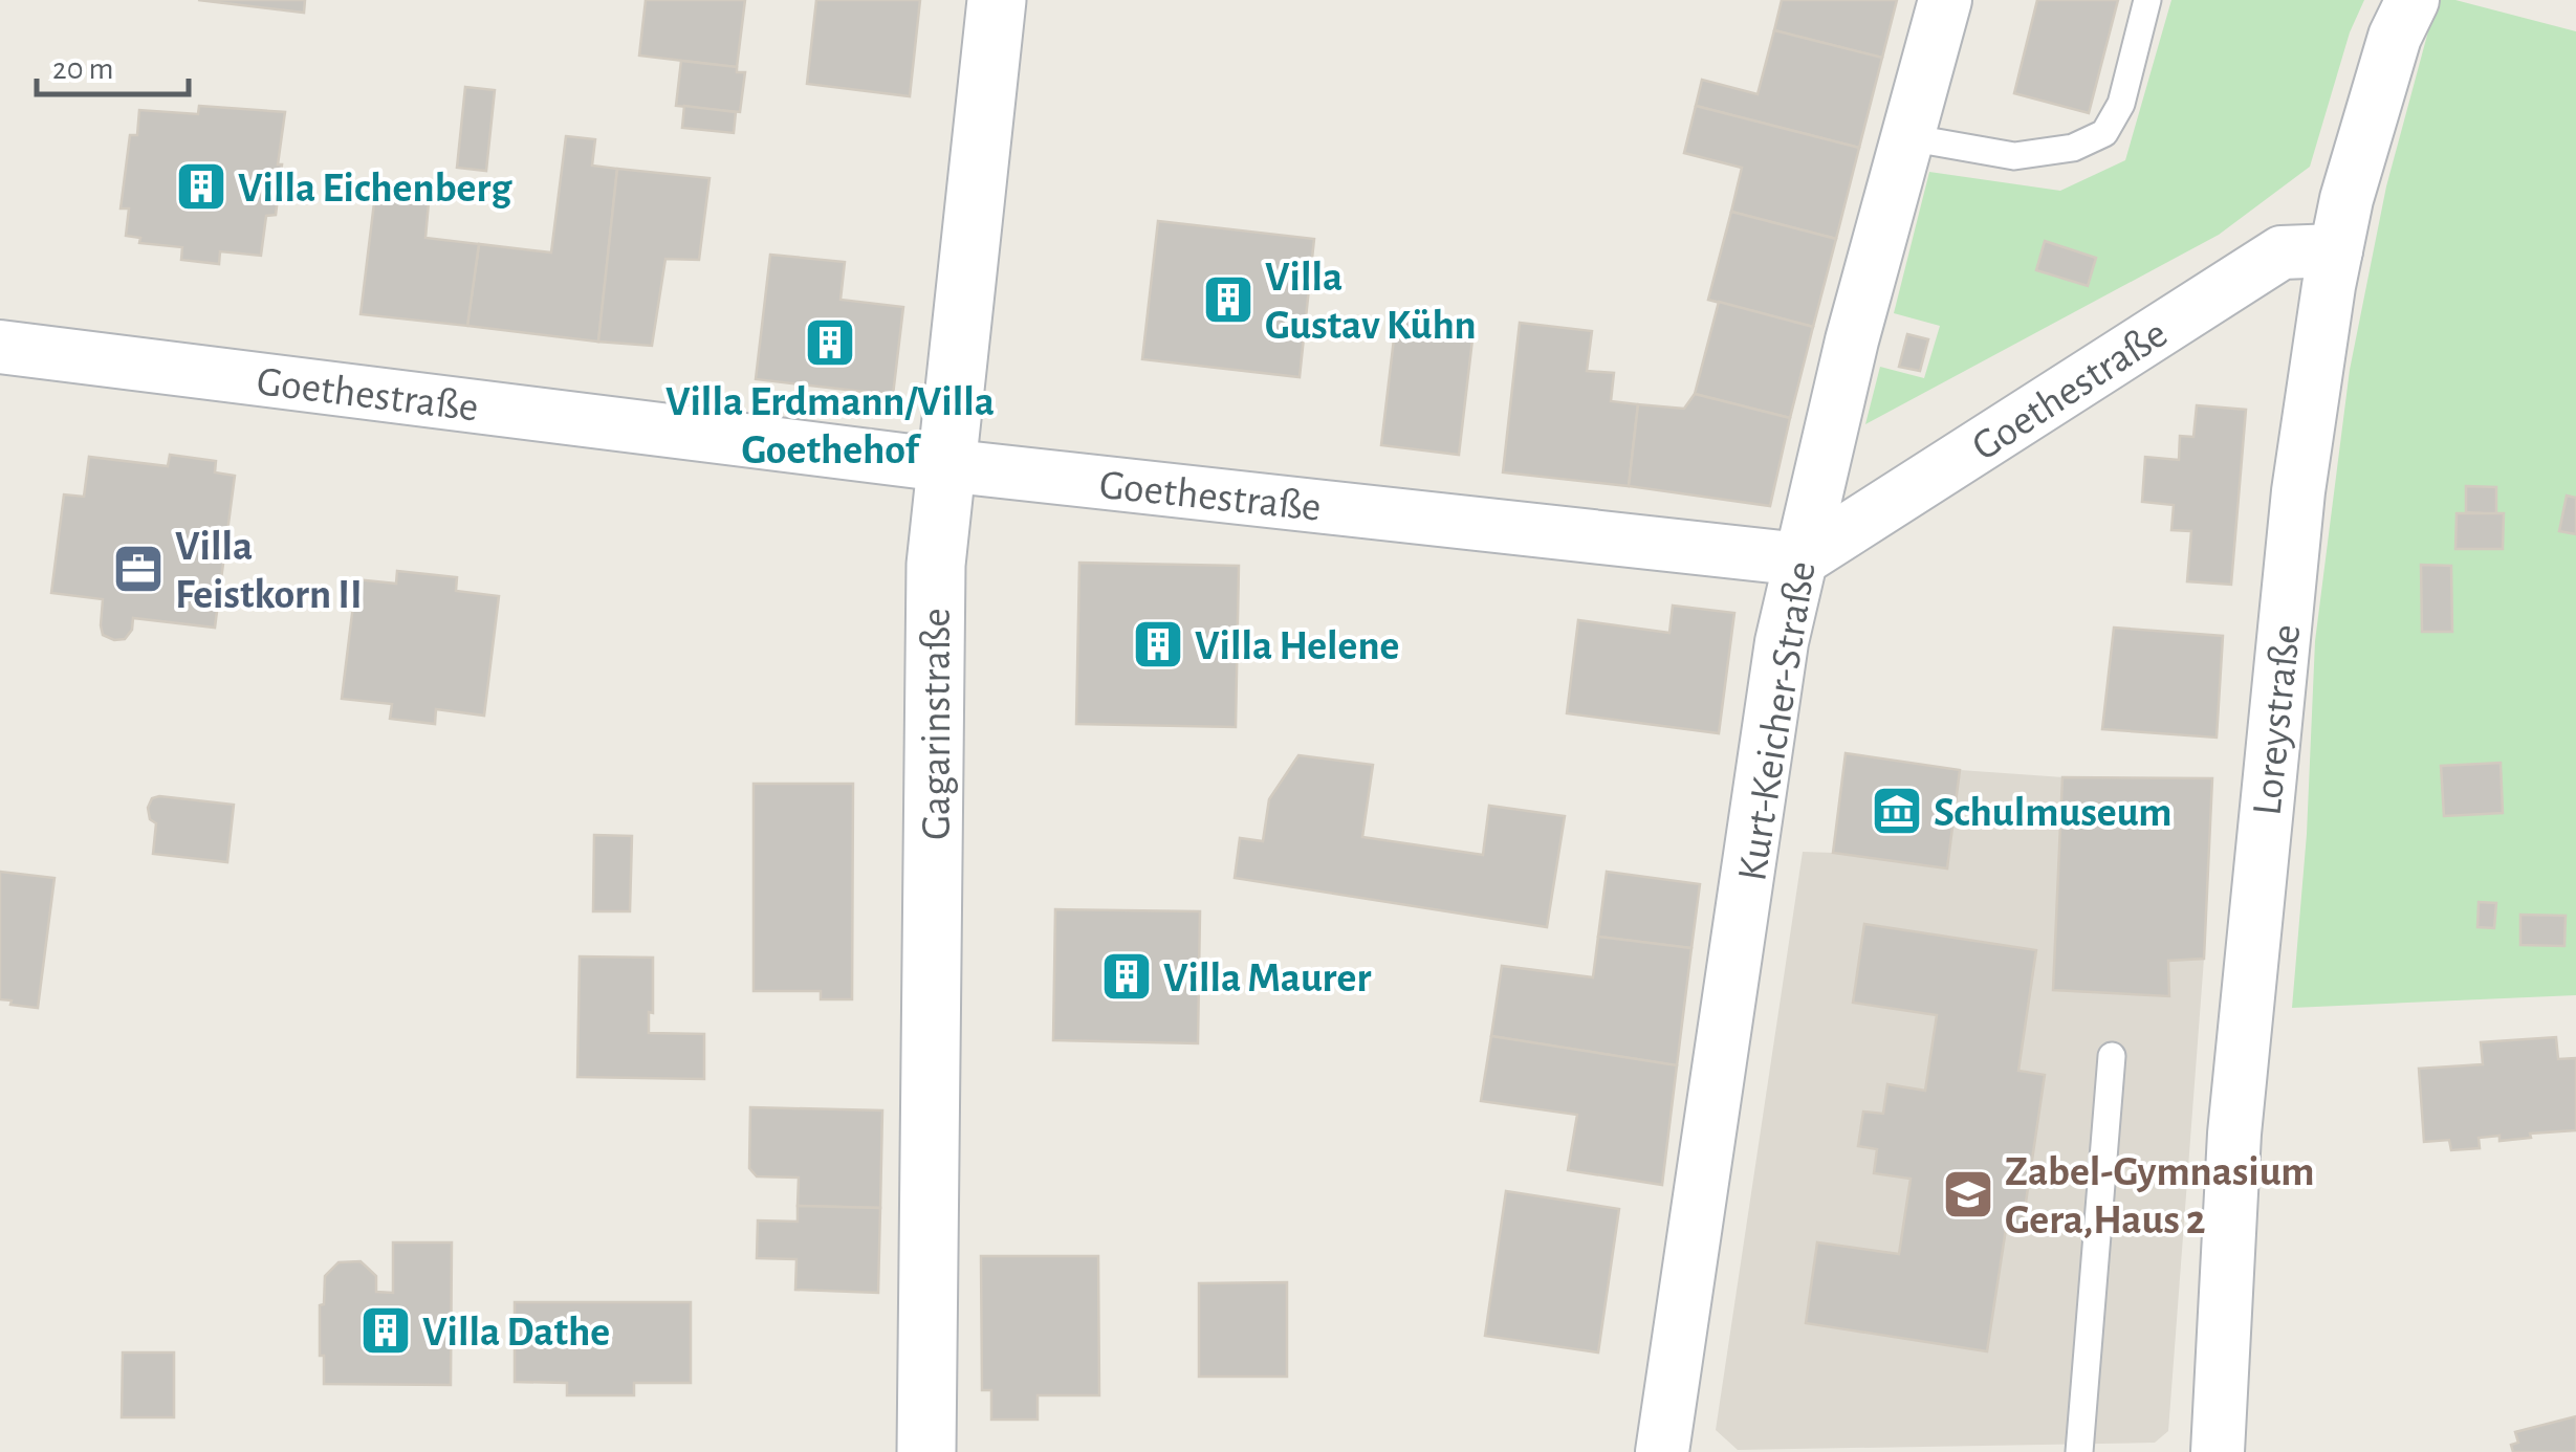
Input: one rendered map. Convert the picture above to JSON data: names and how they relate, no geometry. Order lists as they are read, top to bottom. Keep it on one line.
{"streets":{"street":["Goethestraße","Loreystraße","Kurt-Keicher-Straße","Gagarinstraße"]},"crossings":[["Goethestraße","Loreystraße"],["Goethestraße","Kurt-Keicher-Straße"],["Goethestraße","Gagarinstraße"]],"places":{"building":["Villa Eichenberg","Villa Gustav Kühn","Villa Erdmann/Villa Goethehof","Villa Helene","Villa Maurer","Villa Dathe"],"office":["Villa Feistkorn II"],"museum":["Schulmuseum"],"school or university":["Zabel-Gymnasium Gera,Haus 2"]},"scale_bar":"20 m"}
